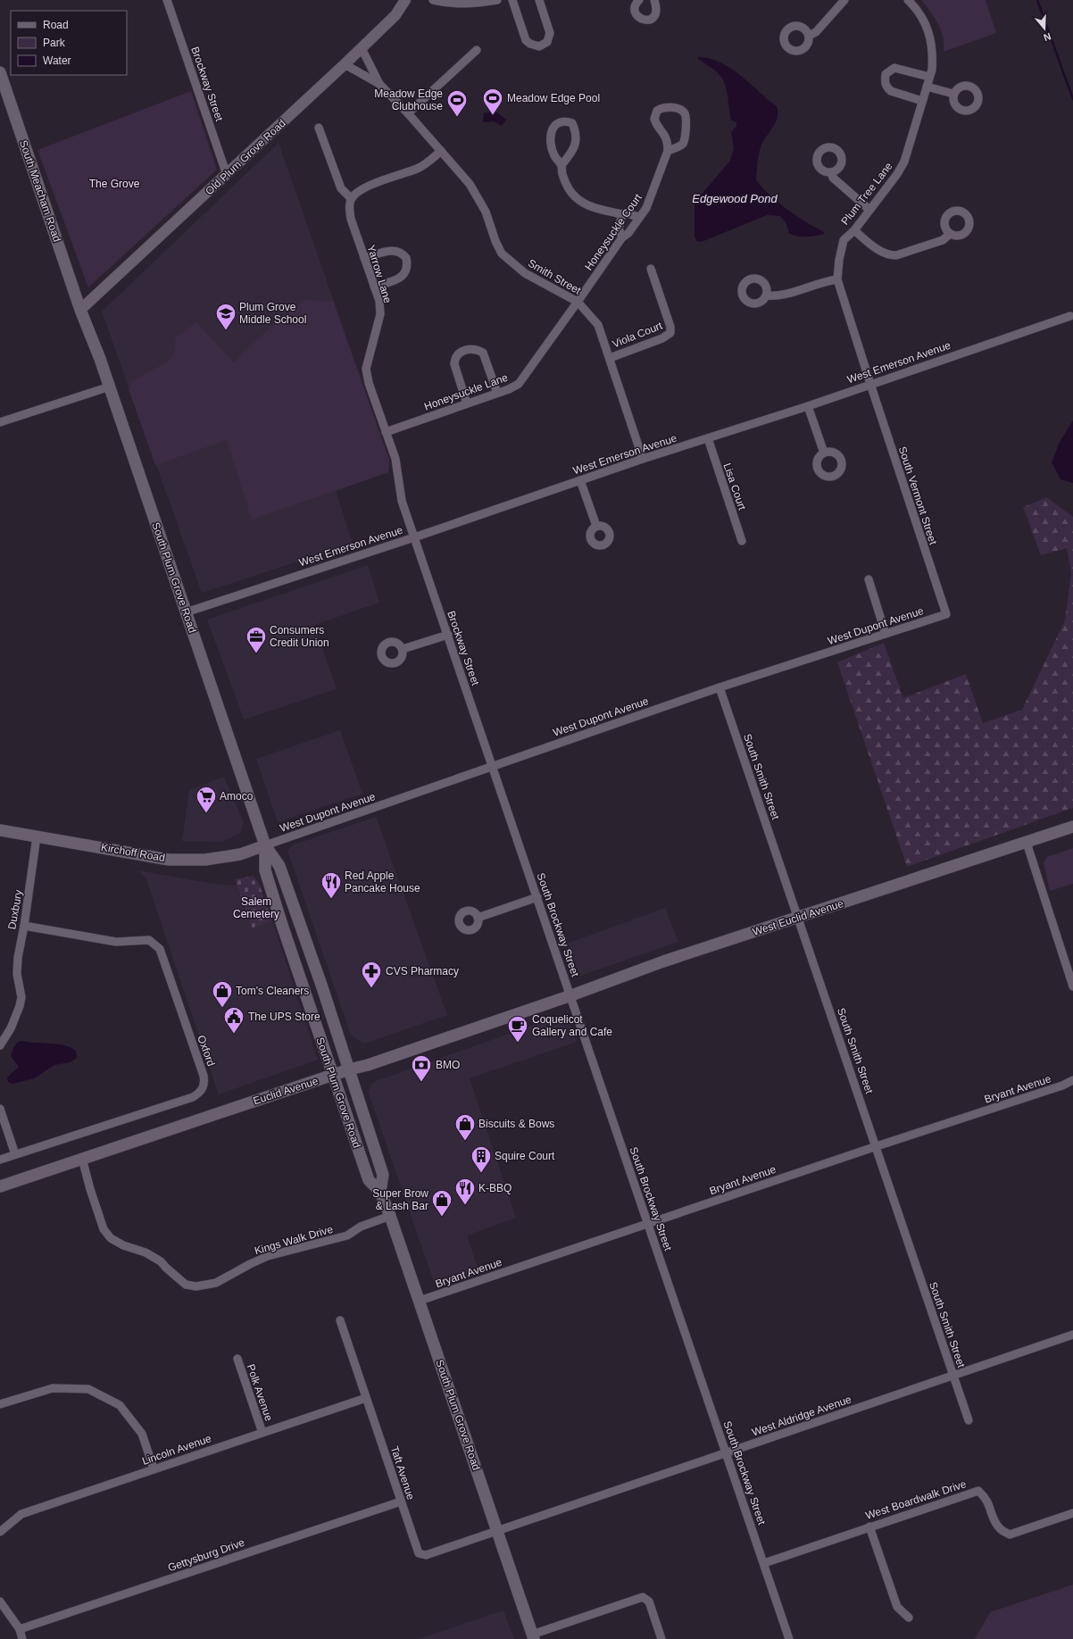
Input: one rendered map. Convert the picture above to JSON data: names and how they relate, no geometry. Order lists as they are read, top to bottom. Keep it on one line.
{"streets":{"main road":["South Meacham Road","South Plum Grove Road","Kirchoff Road","West Euclid Avenue","Euclid Avenue"],"street":["Brockway Street","Old Plum Grove Road","Plum Tree Lane","Honeysuckle Court","Yarrow Lane","Smith Street","Viola Court","West Emerson Avenue","Honeysuckle Lane","Lisa Court","South Vermont Street","West Dupont Avenue","South Smith Street","Duxbury","South Brockway Street","Oxford","Bryant Avenue","Kings Walk Drive","Polk Avenue","West Aldridge Avenue","Lincoln Avenue","Taft Avenue","West Boardwalk Drive","Gettysburg Drive"]},"crossings":[["Brockway Street","Old Plum Grove Road"],["Brockway Street","Yarrow Lane"],["Brockway Street","West Emerson Avenue"],["Brockway Street","West Dupont Avenue"],["Brockway Street","South Brockway Street"],["Old Plum Grove Road","South Meacham Road"],["Old Plum Grove Road","Smith Street"],["Old Plum Grove Road","South Plum Grove Road"],["South Meacham Road","South Plum Grove Road"],["Plum Tree Lane","West Emerson Avenue"],["Plum Tree Lane","South Vermont Street"],["Honeysuckle Court","Smith Street"],["Honeysuckle Court","Honeysuckle Lane"],["Yarrow Lane","West Emerson Avenue"],["Yarrow Lane","Honeysuckle Lane"],["Smith Street","Viola Court"],["Smith Street","West Emerson Avenue"],["Smith Street","Honeysuckle Lane"],["West Emerson Avenue","Lisa Court"],["West Emerson Avenue","South Vermont Street"],["West Emerson Avenue","South Plum Grove Road"],["South Vermont Street","West Dupont Avenue"],["South Plum Grove Road","West Dupont Avenue"],["South Plum Grove Road","Kirchoff Road"],["South Plum Grove Road","Bryant Avenue"],["South Plum Grove Road","Euclid Avenue"],["South Plum Grove Road","Kings Walk Drive"],["South Plum Grove Road","West Aldridge Avenue"],["South Plum Grove Road","Taft Avenue"],["West Dupont Avenue","South Smith Street"],["West Dupont Avenue","Kirchoff Road"],["West Dupont Avenue","South Brockway Street"],["South Smith Street","West Euclid Avenue"],["South Smith Street","Bryant Avenue"],["South Smith Street","West Aldridge Avenue"],["Kirchoff Road","Duxbury"],["Duxbury","Oxford"],["West Euclid Avenue","South Brockway Street"],["West Euclid Avenue","Euclid Avenue"],["South Brockway Street","Bryant Avenue"],["South Brockway Street","Euclid Avenue"],["South Brockway Street","West Aldridge Avenue"],["South Brockway Street","West Boardwalk Drive"],["Euclid Avenue","Kings Walk Drive"],["Polk Avenue","Lincoln Avenue"],["West Aldridge Avenue","Taft Avenue"],["Lincoln Avenue","Taft Avenue"],["Taft Avenue","Gettysburg Drive"]],"water":["Edgewood Pond"],"parks":["The Grove","Salem Cemetery"],"places":{"sports":["Meadow Edge Pool","Meadow Edge Clubhouse"],"school or university":["Plum Grove Middle School"],"office":["Consumers Credit Union"],"supermarket":["Amoco"],"restaurant":["Red Apple Pancake House","K-BBQ"],"pharmacy":["CVS Pharmacy"],"shop":["Tom's Cleaners","Biscuits & Bows","Super Brow & Lash Bar"],"public building":["The UPS Store"],"cafe":["Coquelicot Gallery and Cafe"],"bank":["BMO"],"building":["Squire Court"]},"legend":["Road","Park","Water"],"north":"bottom"}
